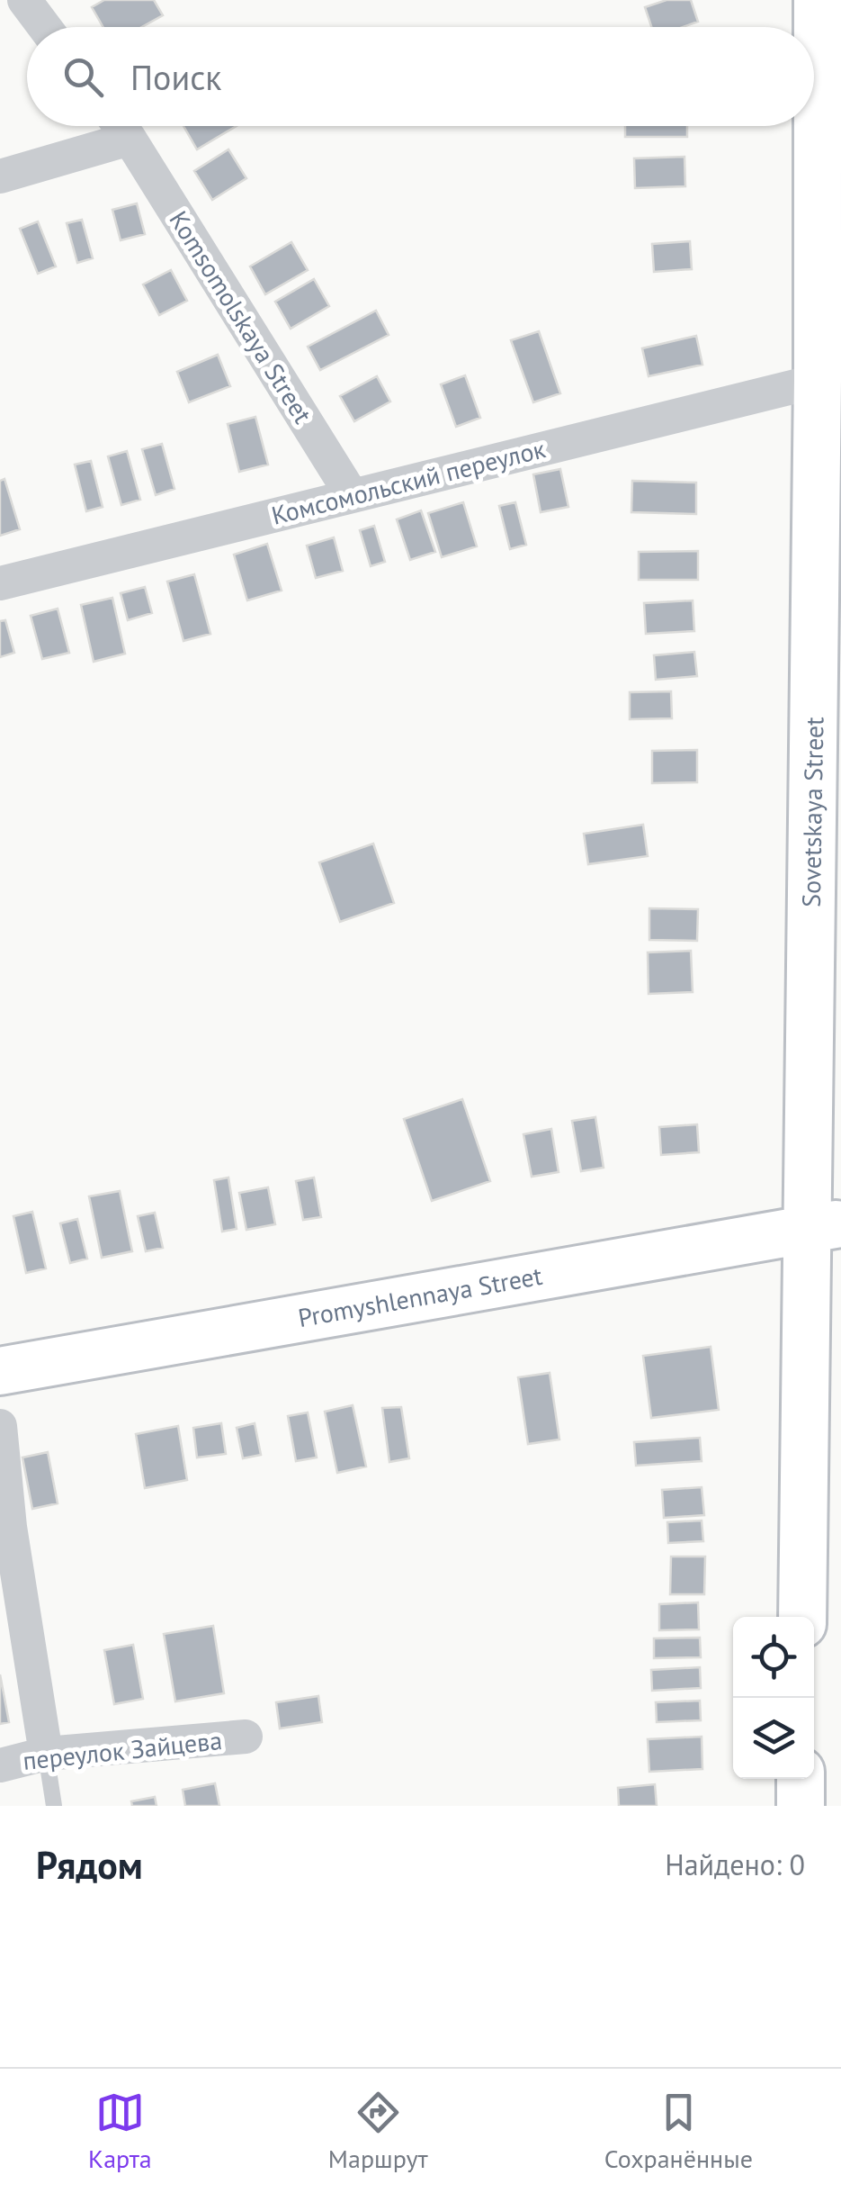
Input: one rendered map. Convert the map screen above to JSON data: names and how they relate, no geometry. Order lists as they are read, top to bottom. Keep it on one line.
{"streets":{"street":["Komsomolskaya Street","Комсомольский переулок","Sovetskaya Street","Promyshlennaya Street","переулок Зайцева"]},"crossings":[["Komsomolskaya Street","Комсомольский переулок"],["Комсомольский переулок","Sovetskaya Street"],["Sovetskaya Street","Promyshlennaya Street"]],"page":{"search":"Поиск","heading":["Рядом","Найдено: 0"],"nav":["Карта","Маршрут","Сохранённые"]}}
